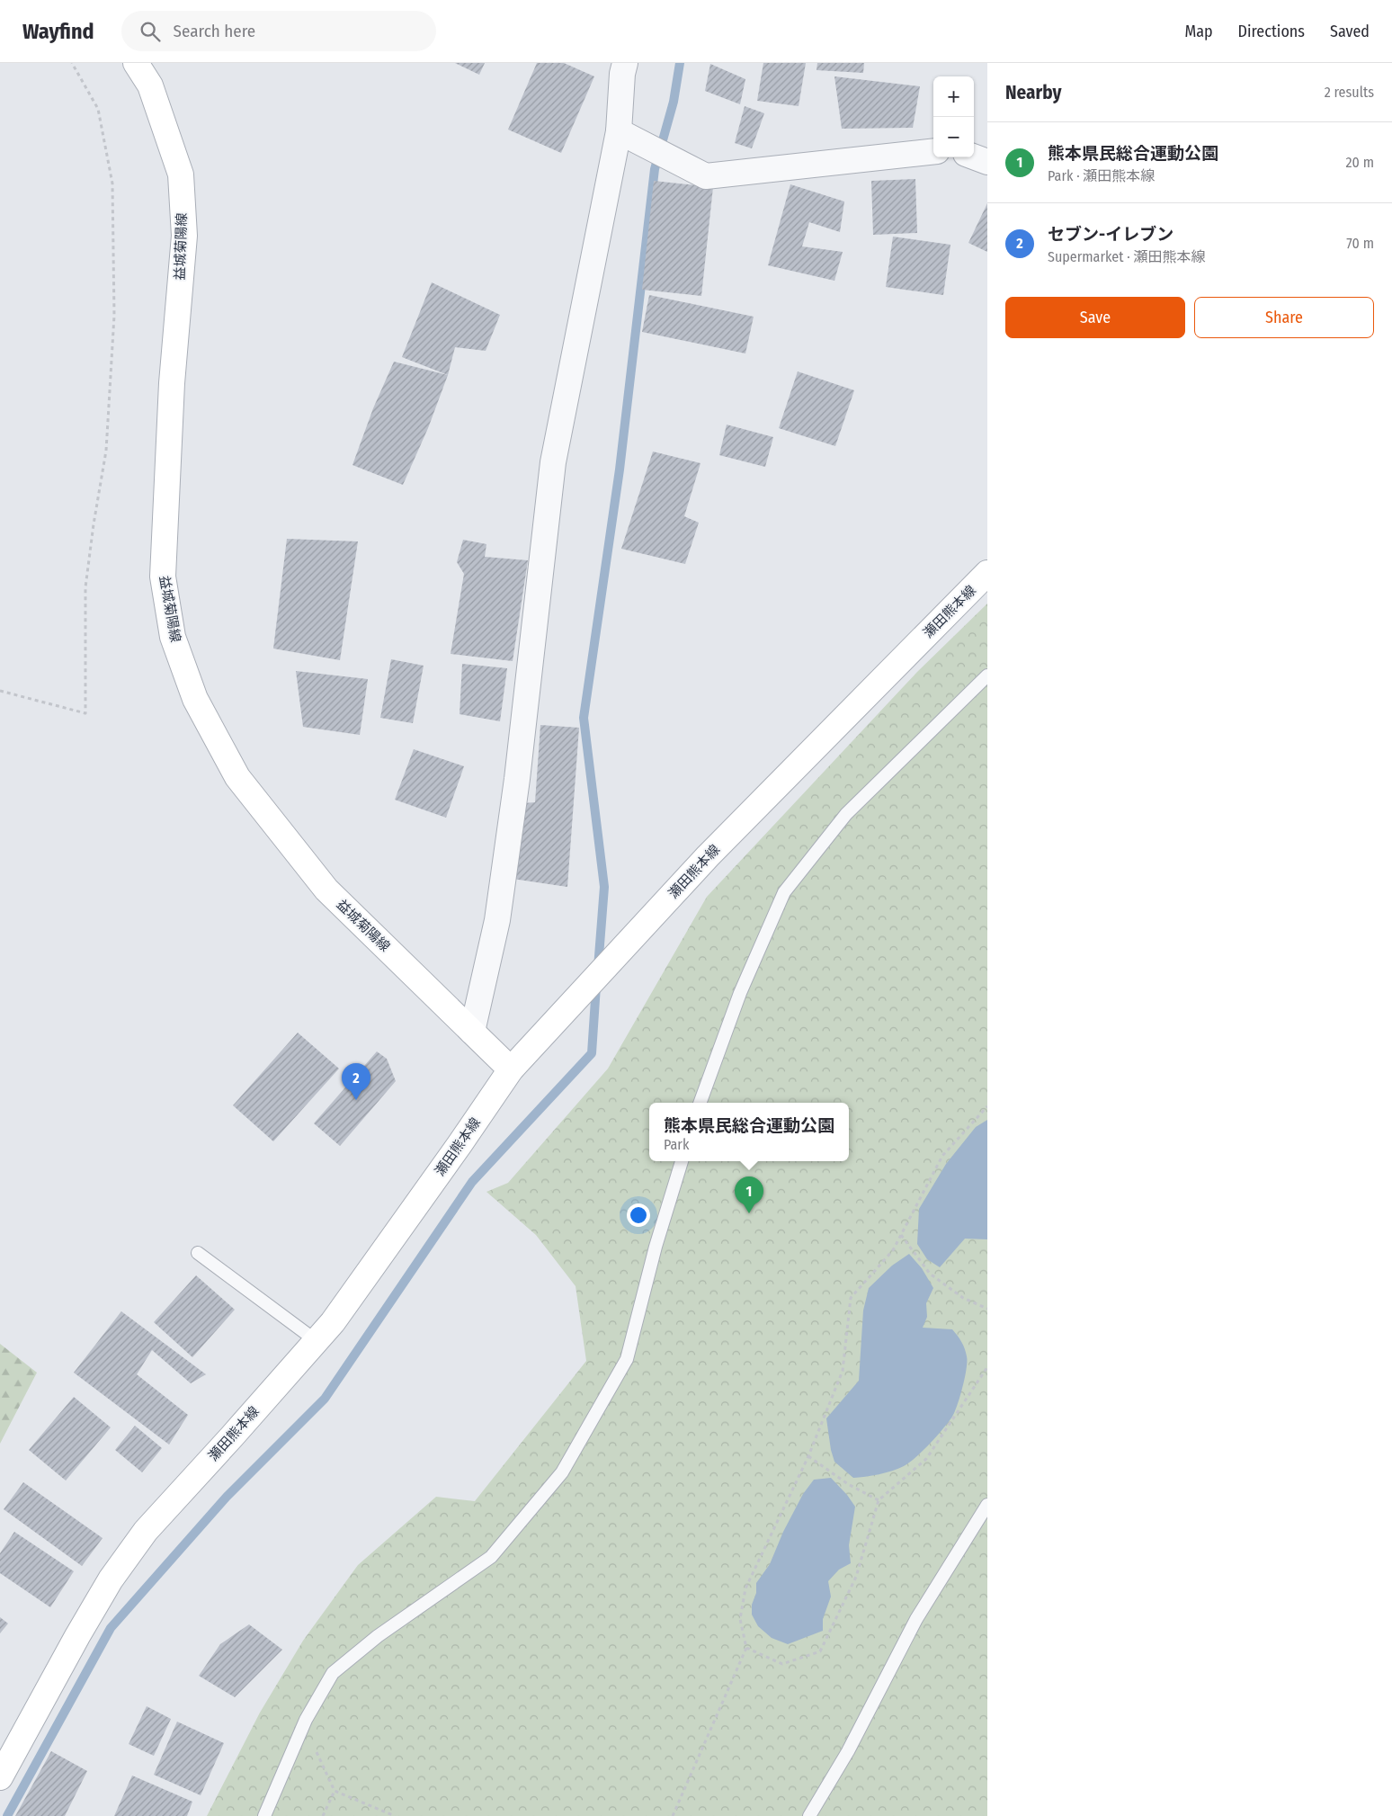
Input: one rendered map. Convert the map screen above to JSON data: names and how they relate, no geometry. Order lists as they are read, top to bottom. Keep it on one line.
{"streets":{"main road":["益城菊陽線","瀬田熊本線"]},"crossings":[["益城菊陽線","瀬田熊本線"]],"page":{"header":"Wayfind","search":"Search here","nav":["Map","Directions","Saved"],"heading":["Nearby","2 results"],"map_buttons":["+","−"],"list":[{"mark":"1","name":"熊本県民総合運動公園","note":"Park · 瀬田熊本線","value":"20 m"},{"mark":"2","name":"セブン-イレブン","note":"Supermarket · 瀬田熊本線","value":"70 m"}],"buttons":["Save","Share"],"pins":["2","1"],"popup":["熊本県民総合運動公園","Park"]}}
